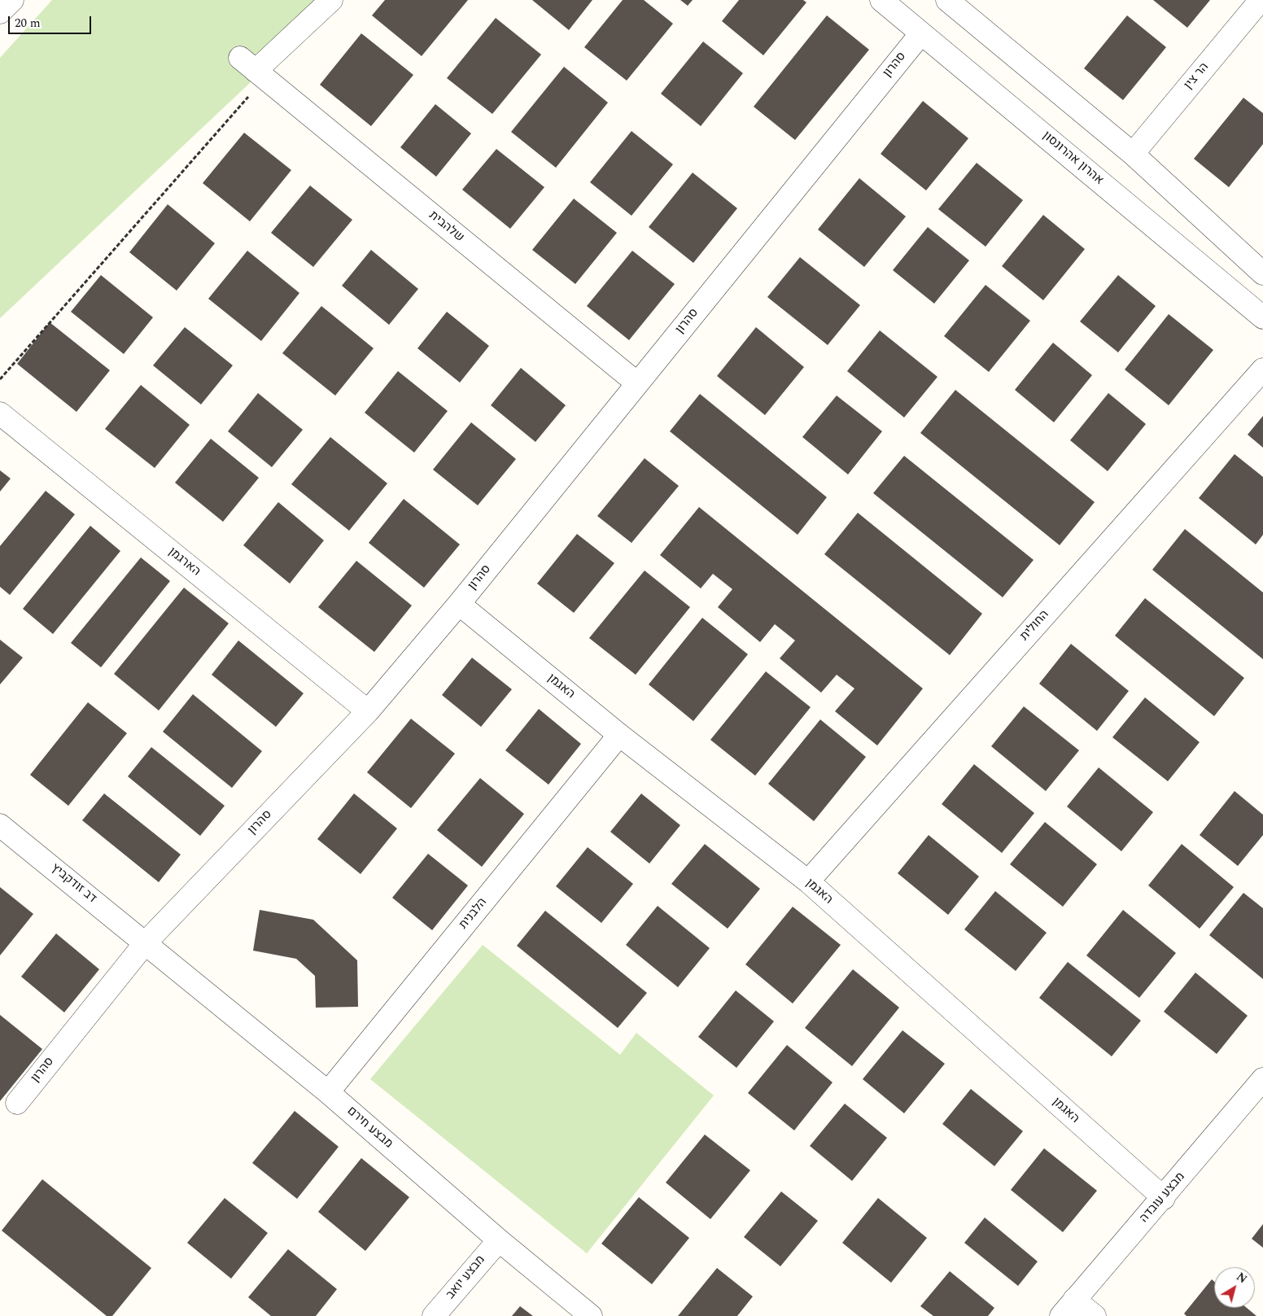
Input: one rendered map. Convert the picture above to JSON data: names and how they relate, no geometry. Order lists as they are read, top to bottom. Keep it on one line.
{"streets":{"street":["סהרון","הר צין","אהרון אהרונסון","שלהבית","הארגמן","החולית","האגמן","דב זודקביץ","הלבנית","מבצע חירם","מבצע עובדה","מבצע יואב"]},"crossings":[["סהרון","אהרון אהרונסון"],["סהרון","שלהבית"],["סהרון","הארגמן"],["סהרון","האגמן"],["סהרון","דב זודקביץ"],["סהרון","מבצע חירם"],["החולית","האגמן"],["האגמן","הלבנית"],["האגמן","מבצע עובדה"],["דב זודקביץ","מבצע חירם"],["הלבנית","מבצע חירם"],["מבצע חירם","מבצע יואב"]],"scale_bar":"20 m","north":"top right"}
